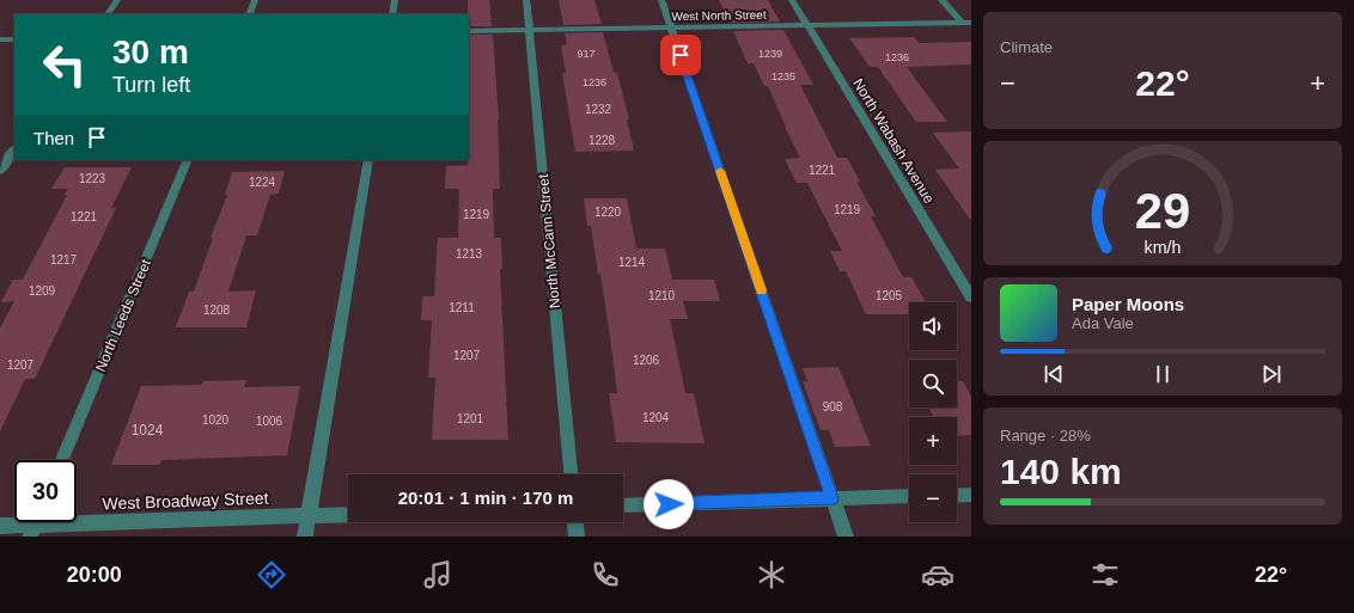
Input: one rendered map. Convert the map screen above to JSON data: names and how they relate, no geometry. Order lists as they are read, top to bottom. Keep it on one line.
{"streets":{"street":["West North Street","North Wabash Avenue","North McCann Street","North Leeds Street","West Broadway Street"]},"crossings":[["West North Street","North Wabash Avenue"],["West North Street","North McCann Street"]],"house_numbers":["917","1239","1236","1235","1236","1232","1228","1221","1223","1224","1219","1220","1219","1221","1213","1217","1214","1209","1210","1205","1211","1208","1207","1206","1207","908","1204","1201","1020","1006","1024"],"page":{"tile":["Climate",["Range · 28%","140 km"]],"turn":["30 m","Turn left"],"heat":["−","22°","+"],"then":"Then","song":["Paper Moons","Ada Vale"],"map_buttons":["+","−"],"limit":"30","trip":"20:01 · 1 min · 170 m","tabs":["20:00","22°"],"gauge":["29","km/h"]}}
